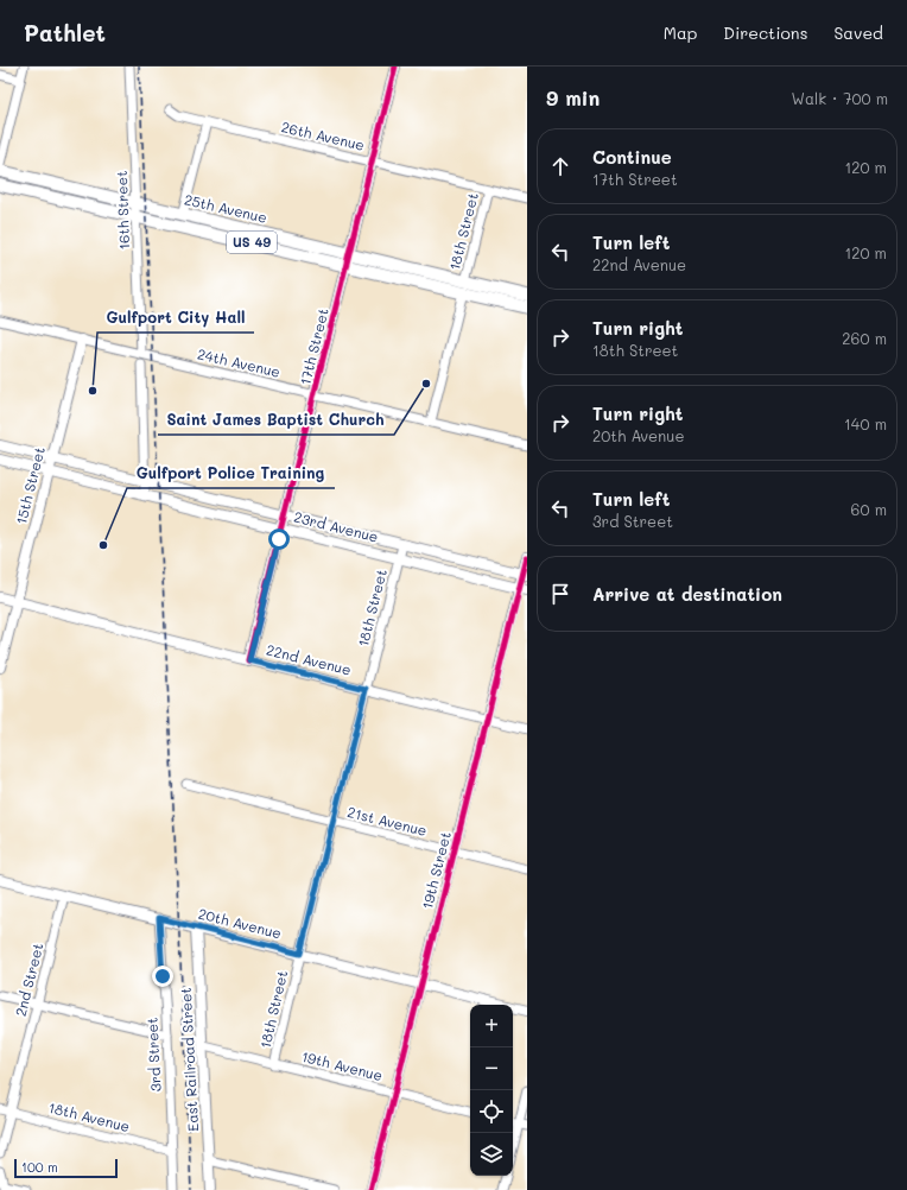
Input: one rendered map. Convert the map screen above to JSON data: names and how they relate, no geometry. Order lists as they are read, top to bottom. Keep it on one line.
{"streets":{"main road":["25th Avenue","US 49"],"street":["26th Avenue","16th Street","18th Street","17th Street","24th Avenue","15th Street","23rd Avenue","22nd Avenue","21st Avenue","19th Street","20th Avenue","2nd Street","3rd Street","East Railroad Street","19th Avenue","18th Avenue"]},"crossings":[["26th Avenue","18th Street"],["26th Avenue","17th Street"],["25th Avenue","16th Street"],["25th Avenue","18th Street"],["25th Avenue","17th Street"],["16th Street","24th Avenue"],["18th Street","24th Avenue"],["18th Street","23rd Avenue"],["18th Street","22nd Avenue"],["18th Street","21st Avenue"],["18th Street","20th Avenue"],["18th Street","19th Avenue"],["17th Street","24th Avenue"],["17th Street","23rd Avenue"],["17th Street","22nd Avenue"],["24th Avenue","15th Street"],["15th Street","23rd Avenue"],["15th Street","22nd Avenue"],["23rd Avenue","19th Street"],["22nd Avenue","19th Street"],["21st Avenue","19th Street"],["19th Street","20th Avenue"],["19th Street","19th Avenue"],["20th Avenue","2nd Street"],["20th Avenue","3rd Street"],["20th Avenue","East Railroad Street"],["2nd Street","18th Avenue"],["3rd Street","18th Avenue"],["East Railroad Street","19th Avenue"]],"places":["Saint James Baptist Church","Gulfport City Hall","Gulfport Police Training"],"scale_bar":"100 m","page":{"header":"Pathlet","nav":["Map","Directions","Saved"],"heading":["9 min","Walk · 700 m"],"list":[["Continue","17th Street","120 m"],["Turn left","22nd Avenue","120 m"],["Turn right","18th Street","260 m"],["Turn right","20th Avenue","140 m"],["Turn left","3rd Street","60 m"],"Arrive at destination"],"map_buttons":["+","−"],"scale":"100 m"}}
